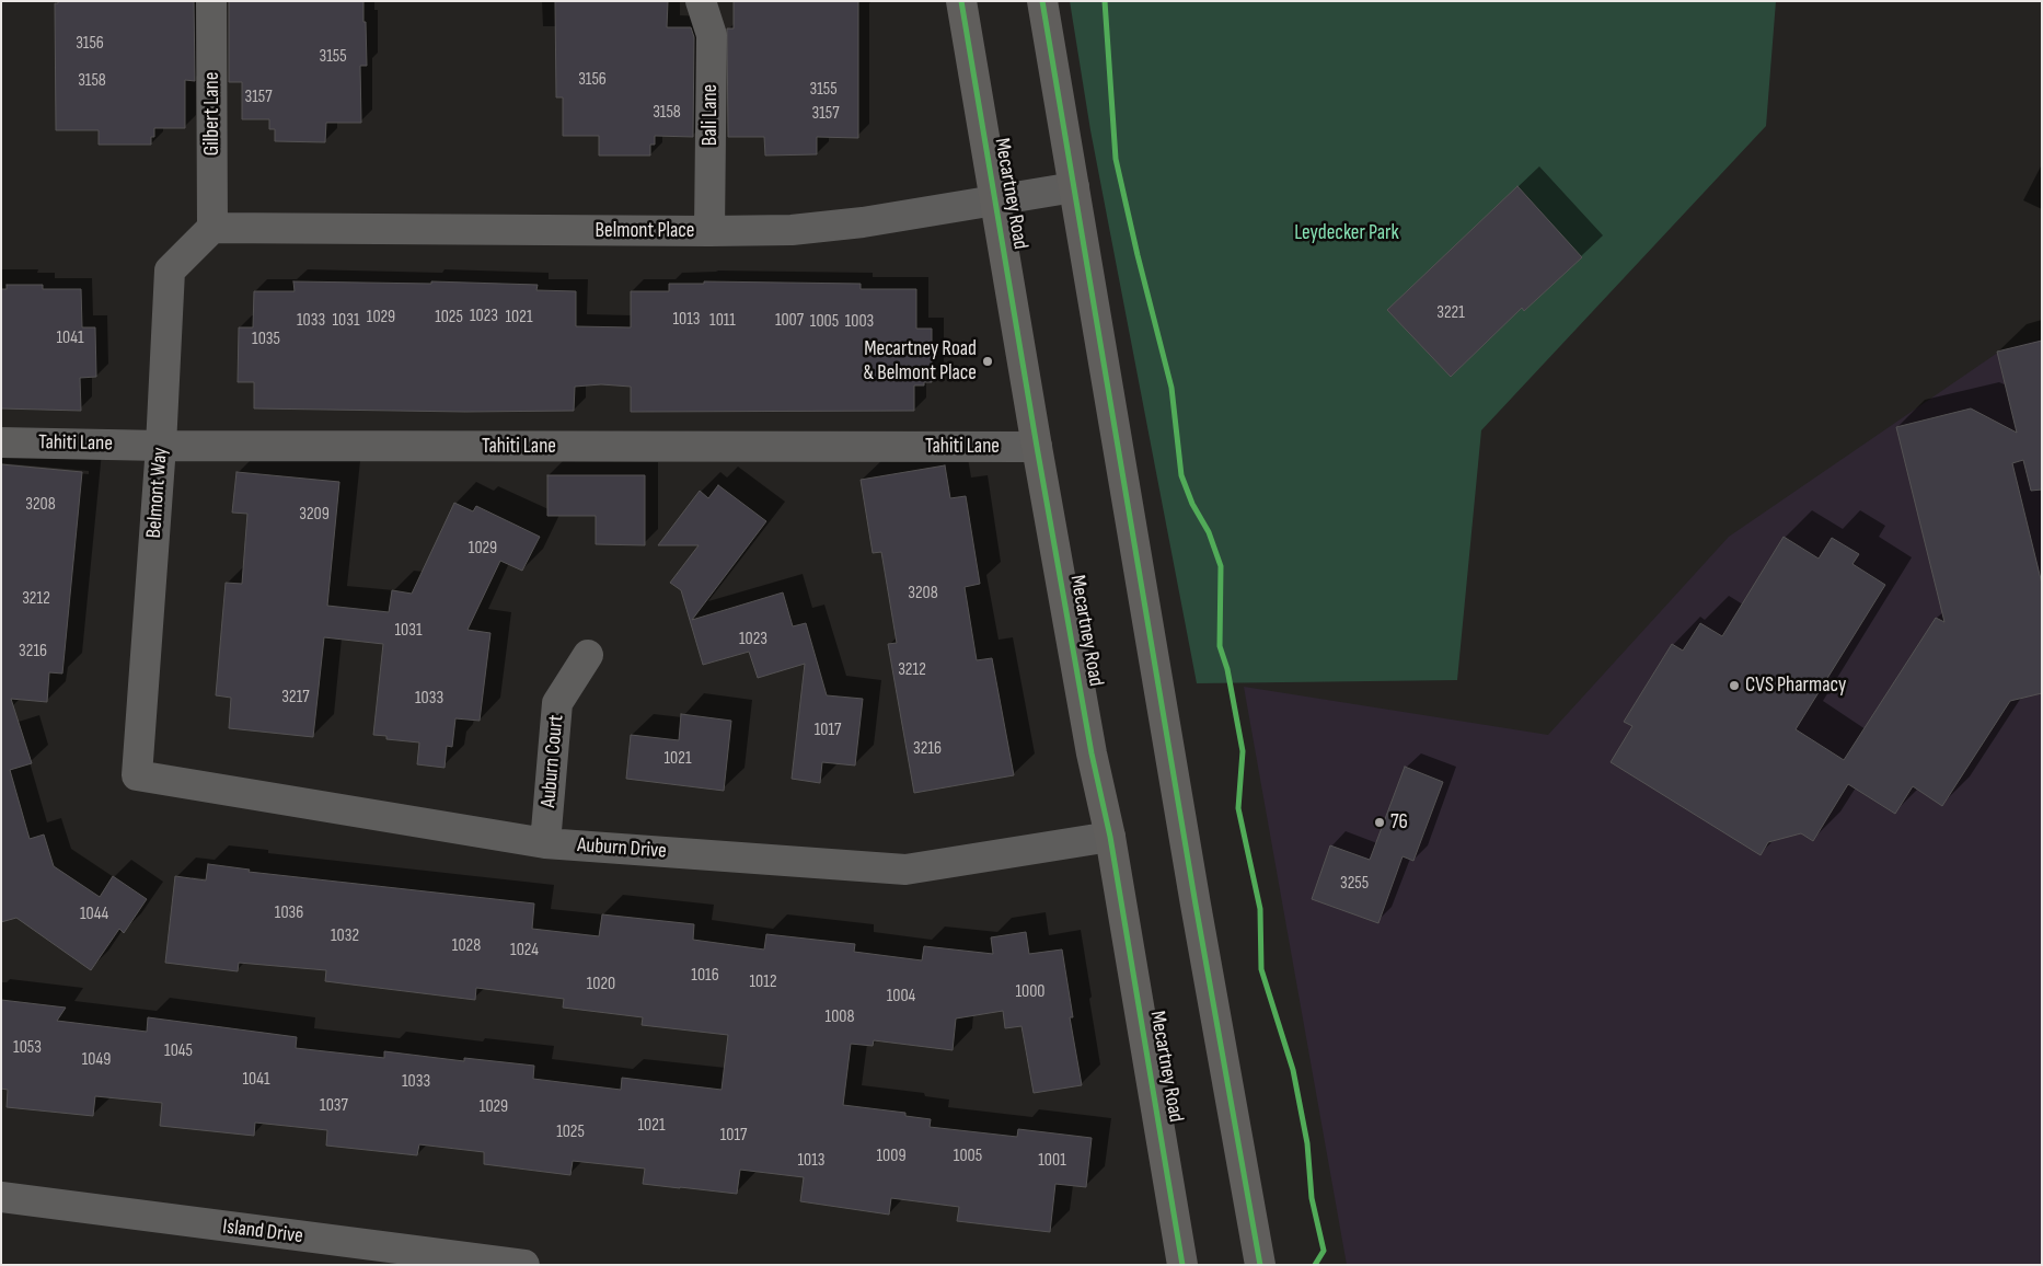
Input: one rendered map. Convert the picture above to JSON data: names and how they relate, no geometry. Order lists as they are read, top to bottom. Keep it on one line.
{"streets":{"main road":["Mecartney Road"],"street":["Gilbert Lane","Bali Lane","Belmont Place","Tahiti Lane","Belmont Way","Auburn Court","Auburn Drive","Island Drive"]},"crossings":[["Gilbert Lane","Belmont Place"],["Gilbert Lane","Belmont Way"],["Bali Lane","Belmont Place"],["Mecartney Road","Belmont Place"],["Mecartney Road","Tahiti Lane"],["Mecartney Road","Auburn Drive"],["Belmont Place","Belmont Way"],["Tahiti Lane","Belmont Way"],["Belmont Way","Auburn Drive"],["Auburn Court","Auburn Drive"]],"parks":["Leydecker Park"],"places":["Mecartney Road & Belmont Place","CVS Pharmacy","76"],"house_numbers":["3156","3155","3156","3158","3155","3157","3158","3157","3221","1023","1029","1025","1021","1013","1033","1031","1011","1007","1005","1003","1041","1035","3208","3209","1029","3208","3212","1031","1023","3216","3212","3217","1033","1017","3216","1021","3255","1036","1044","1032","1028","1024","1016","1012","1020","1000","1004","1008","1053","1045","1049","1041","1033","1037","1029","1021","1025","1017","1009","1005","1013","1001"]}
